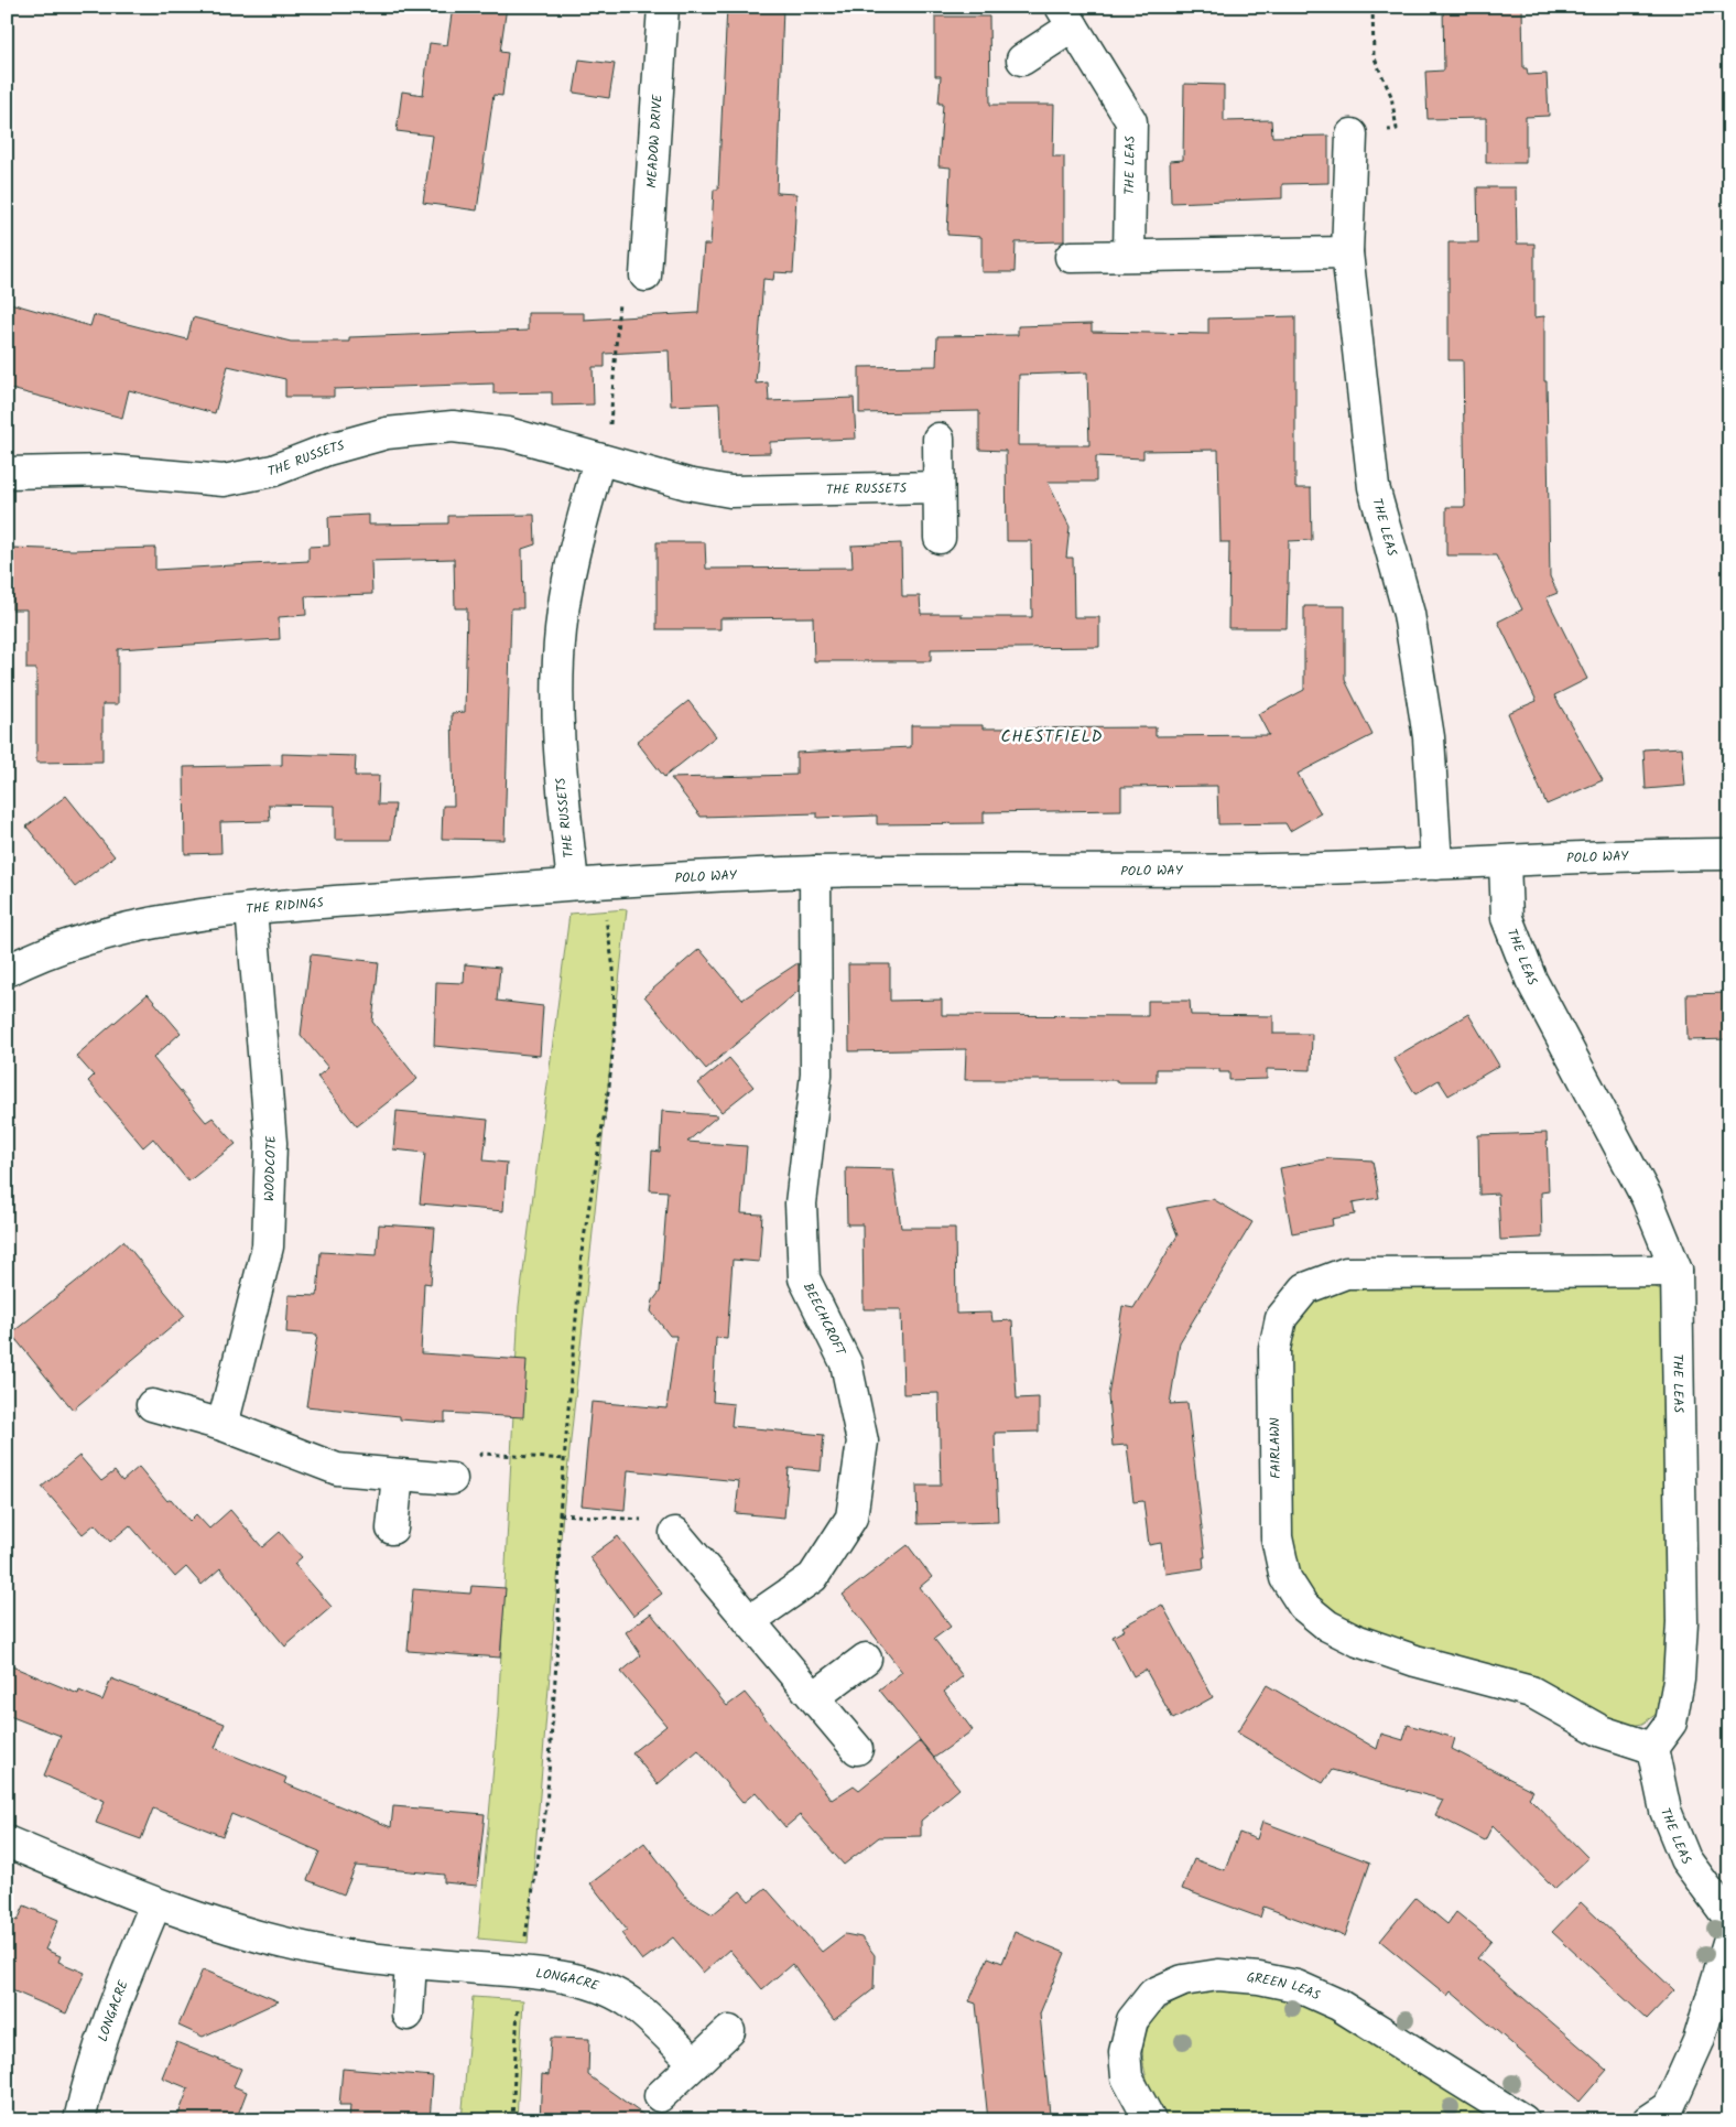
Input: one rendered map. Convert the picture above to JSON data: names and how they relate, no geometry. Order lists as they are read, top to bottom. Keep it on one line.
{"streets":{"street":["MEADOW DRIVE","THE LEAS","THE RUSSETS","POLO WAY","THE RIDINGS","WOODCOTE","BEECHCROFT","FAIRLAWN","LONGACRE","GREEN LEAS"]},"crossings":[["THE LEAS","POLO WAY"],["THE LEAS","FAIRLAWN"],["THE RUSSETS","POLO WAY"],["THE RUSSETS","THE RIDINGS"],["POLO WAY","THE RIDINGS"],["POLO WAY","BEECHCROFT"],["THE RIDINGS","WOODCOTE"]],"districts":["CHESTFIELD"]}
